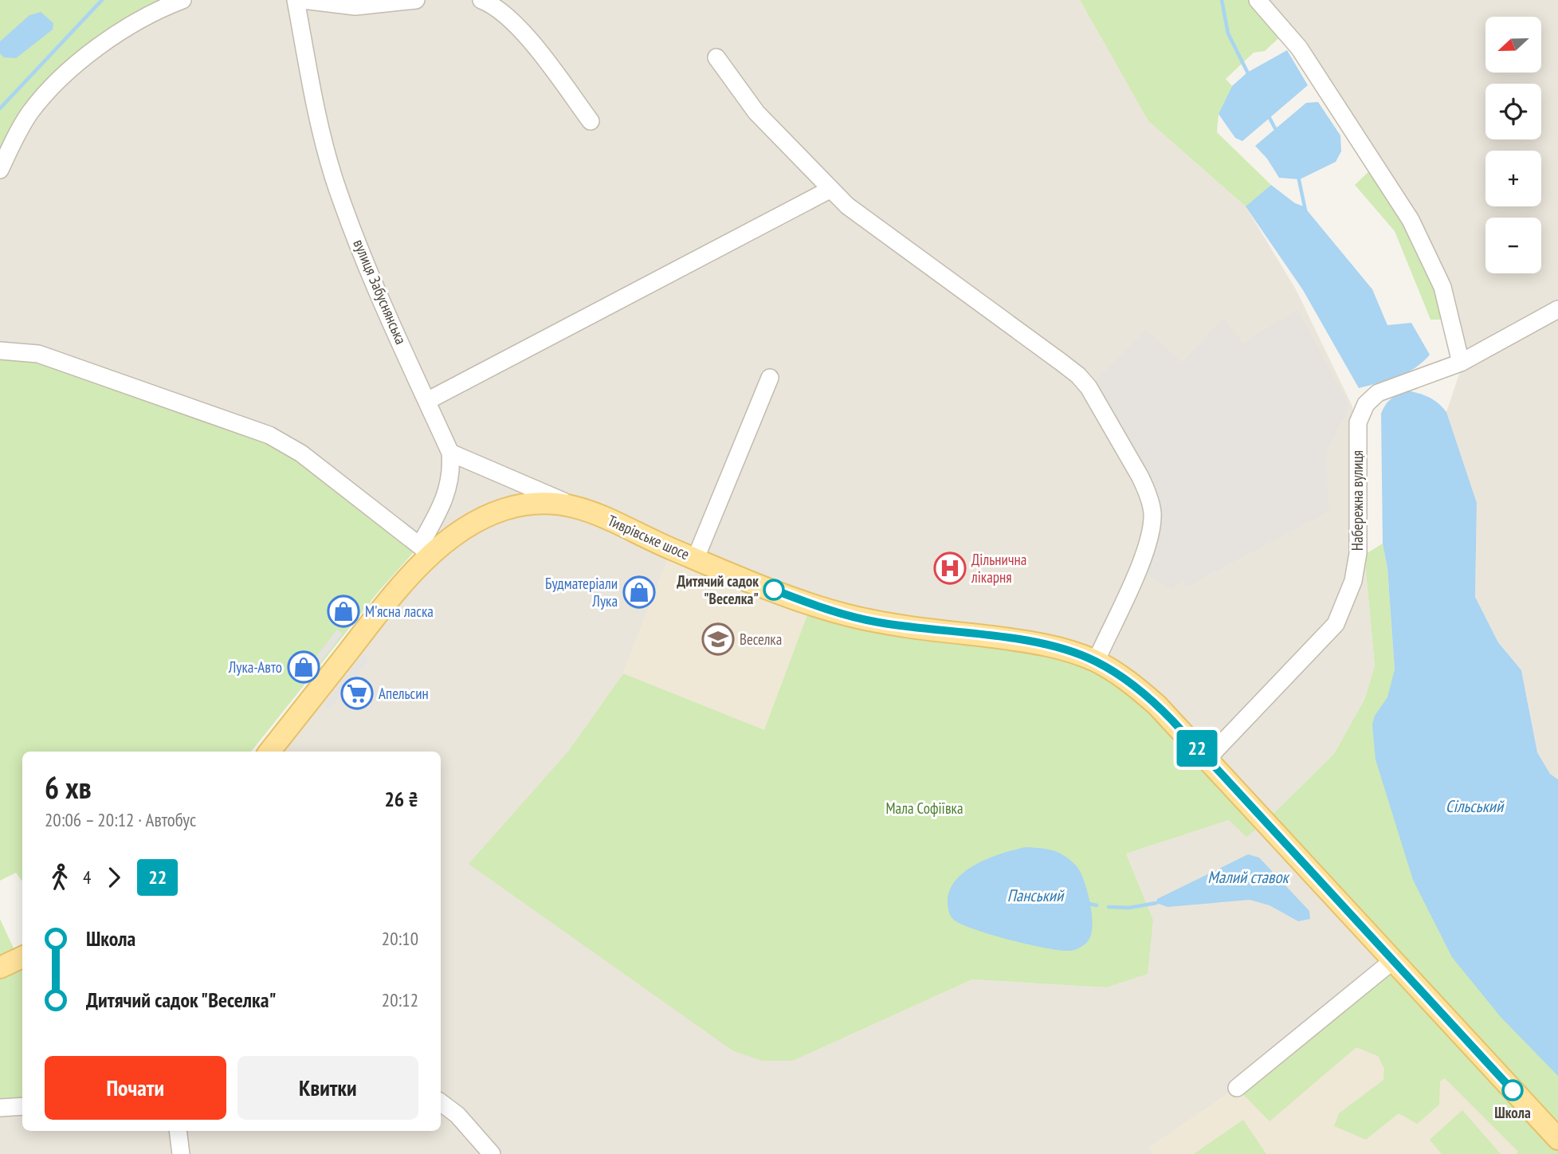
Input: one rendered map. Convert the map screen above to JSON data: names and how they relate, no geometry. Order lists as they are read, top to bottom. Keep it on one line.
{"streets":{"main road":["Тиврівське шосе"],"street":["вулиця Забуснянська","Набережна вулиця"]},"crossings":[["Набережна вулиця","Тиврівське шосе"]],"water":["Сільський","Малий ставок","Панський"],"parks":["Мала Софіївка"],"places":{"hospital":["Дільнична лікарня"],"other":["Дитячий садок \"Веселка\"","Школа"],"shop":["Будматеріали Лука","М'ясна ласка","Лука-Авто"],"school or university":["Веселка"],"supermarket":["Апельсин"]},"lines":["bus line 22"],"north":"left","page":{"on_map":"22","map_buttons":["+","−"],"heading":["6 хв","20:06 – 20:12 · Автобус","26 ₴"],"legs":["4","22"],"list":[{"name":"Школа","value":"20:10"},{"name":"Дитячий садок \"Веселка\"","value":"20:12"}],"buttons":["Почати","Квитки"]}}
